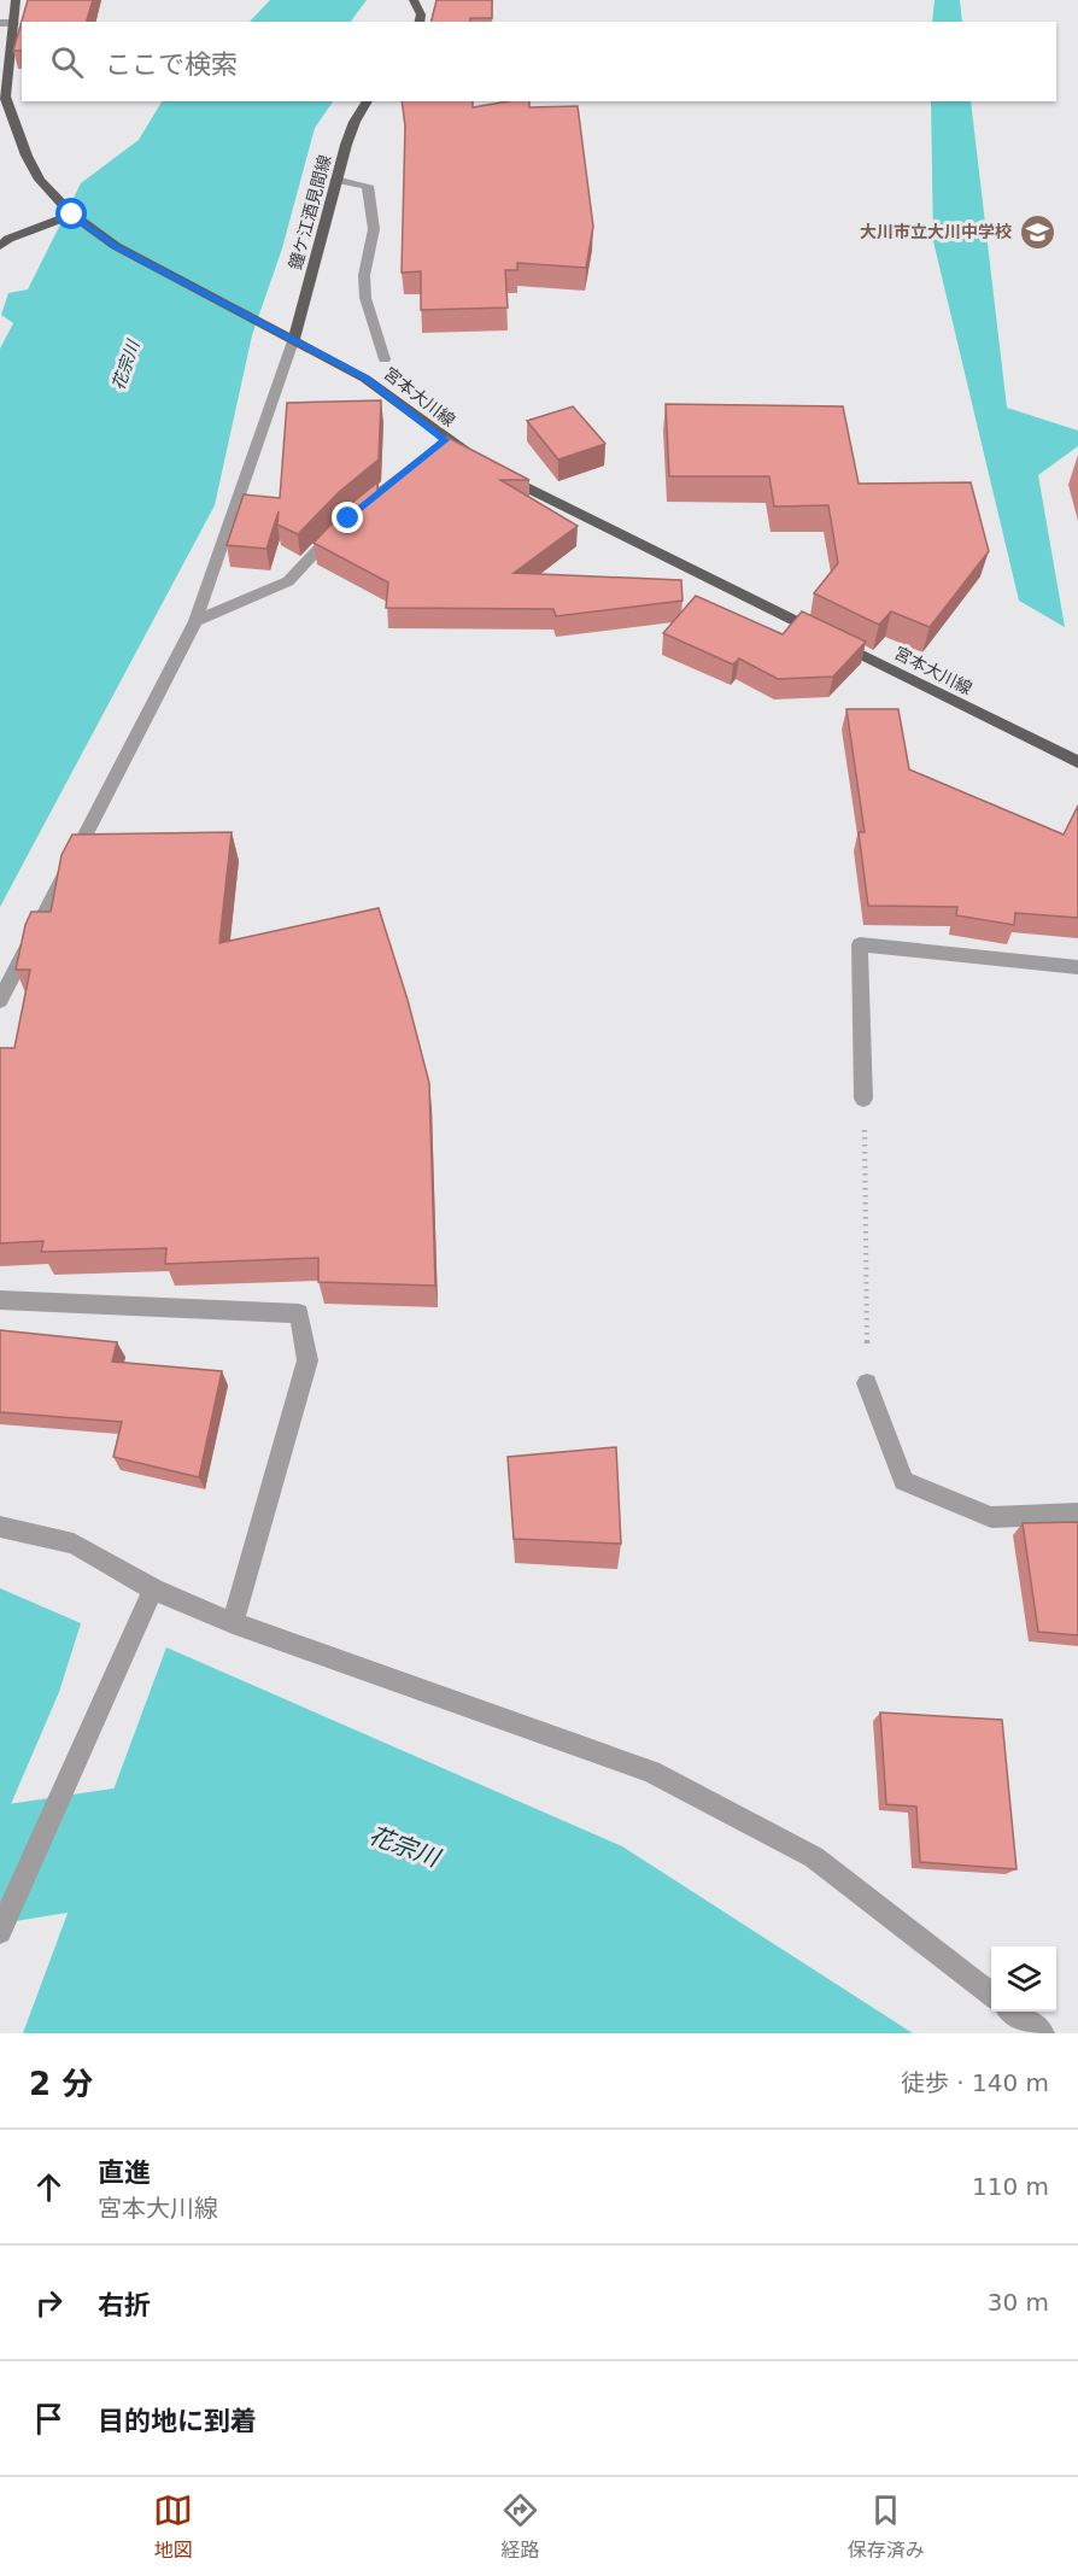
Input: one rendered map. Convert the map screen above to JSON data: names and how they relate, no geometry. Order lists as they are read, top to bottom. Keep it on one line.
{"streets":{"main road":["鐘ケ江酒見間線","宮本大川線"]},"crossings":[["鐘ケ江酒見間線","宮本大川線"]],"water":["花宗川"],"places":{"school or university":["大川市立大川中学校"]},"page":{"search":"ここで検索","heading":["2 分","徒歩 · 140 m"],"list":[["直進","宮本大川線","110 m"],["右折","30 m"],"目的地に到着"],"nav":["地図","経路","保存済み"]}}
